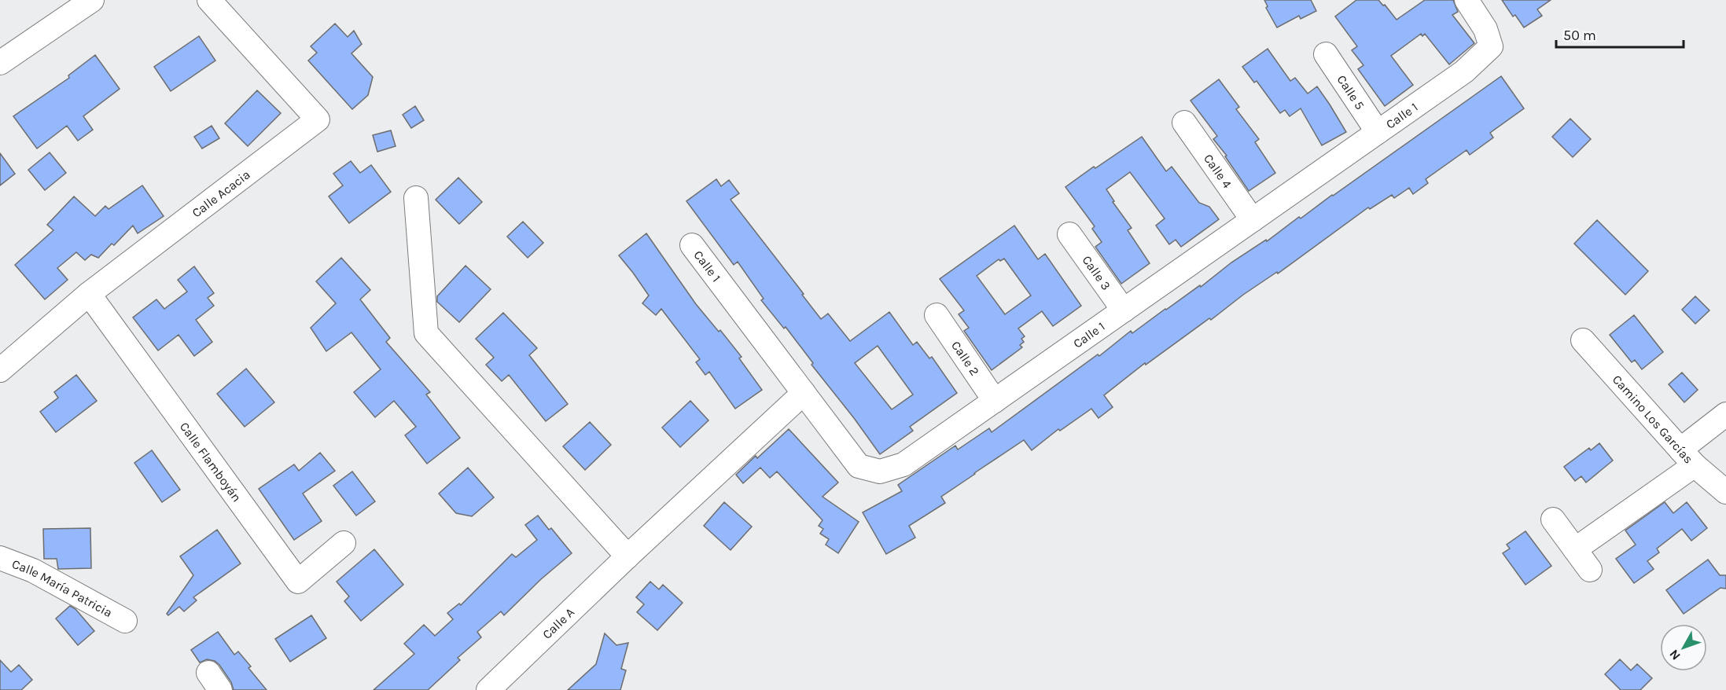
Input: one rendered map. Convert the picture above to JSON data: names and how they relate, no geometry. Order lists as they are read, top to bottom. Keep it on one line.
{"streets":{"street":["Calle 5","Calle 1","Calle 4","Calle Acacia","Calle 3","Calle 2","Camino Los Garcías","Calle Flamboyán","Calle María Patricia","Calle A"]},"crossings":[["Calle 5","Calle 1"],["Calle 1","Calle 4"],["Calle 1","Calle 3"],["Calle 1","Calle 2"],["Calle 1","Calle A"],["Calle Acacia","Calle Flamboyán"]],"scale_bar":"50 m","north":"bottom left"}
